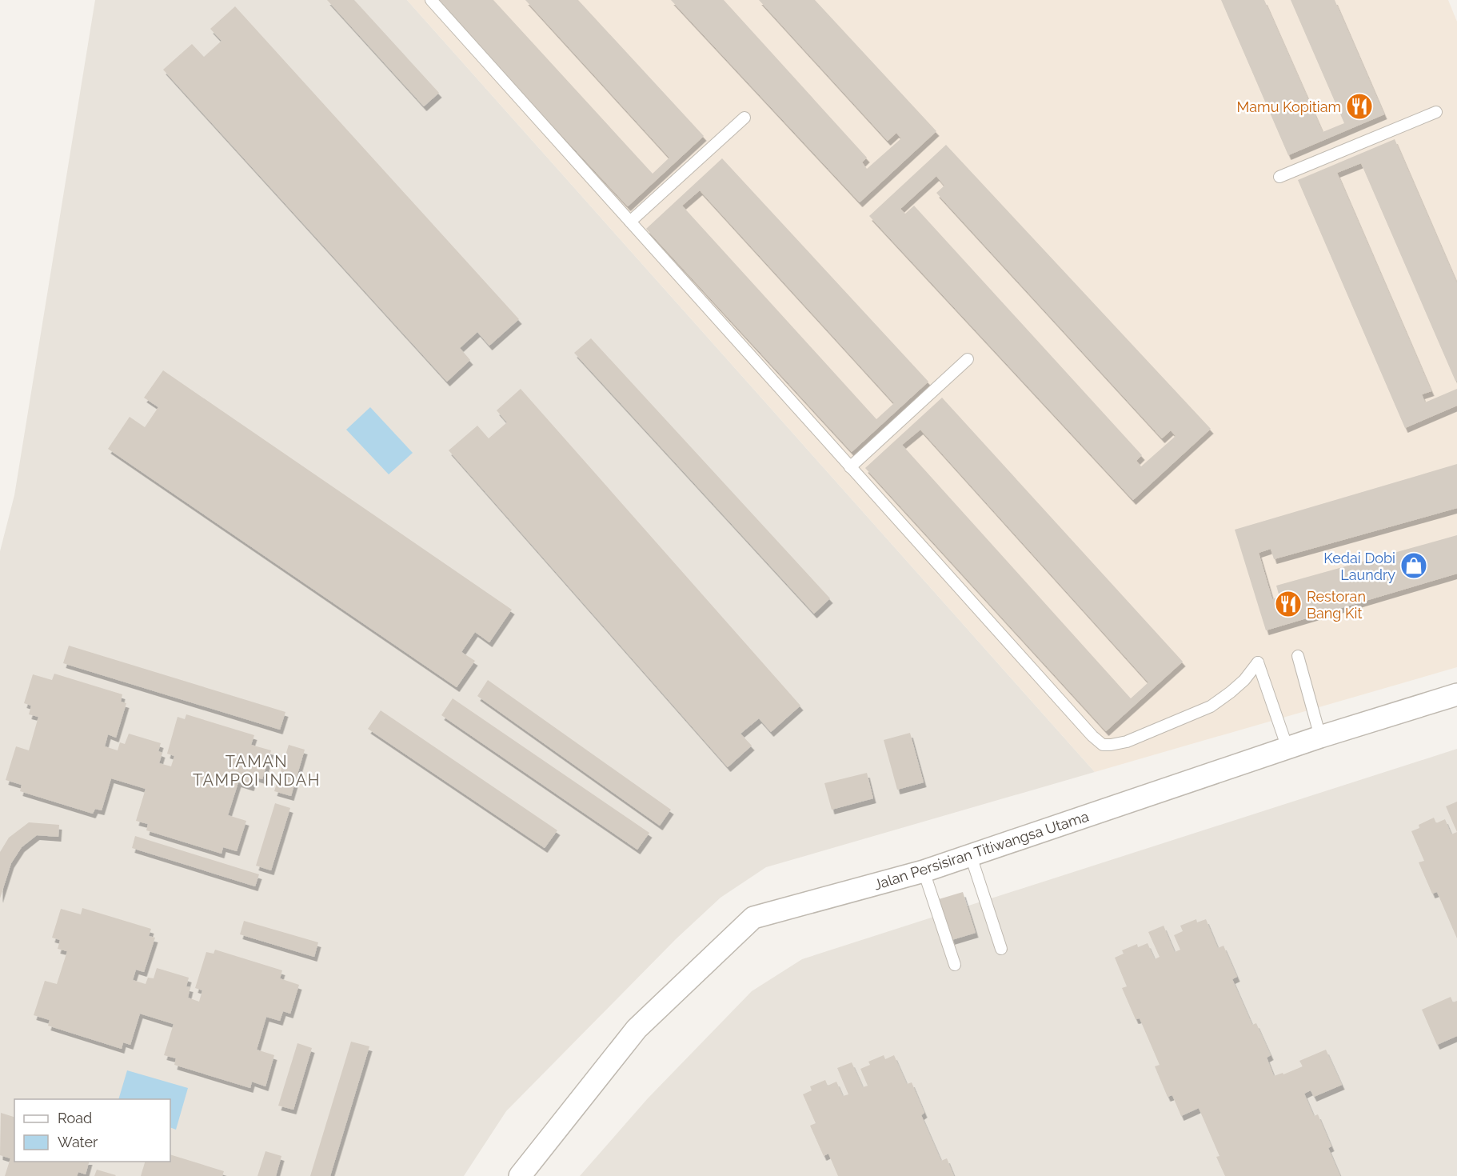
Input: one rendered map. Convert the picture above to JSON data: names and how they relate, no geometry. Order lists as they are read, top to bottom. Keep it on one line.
{"streets":{"street":["Jalan Persisiran Titiwangsa Utama"]},"districts":["TAMAN TAMPOI INDAH"],"places":{"restaurant":["Mamu Kopitiam","Restoran Bang Kit"],"shop":["Kedai Dobi Laundry"]},"legend":["Road","Water"]}
